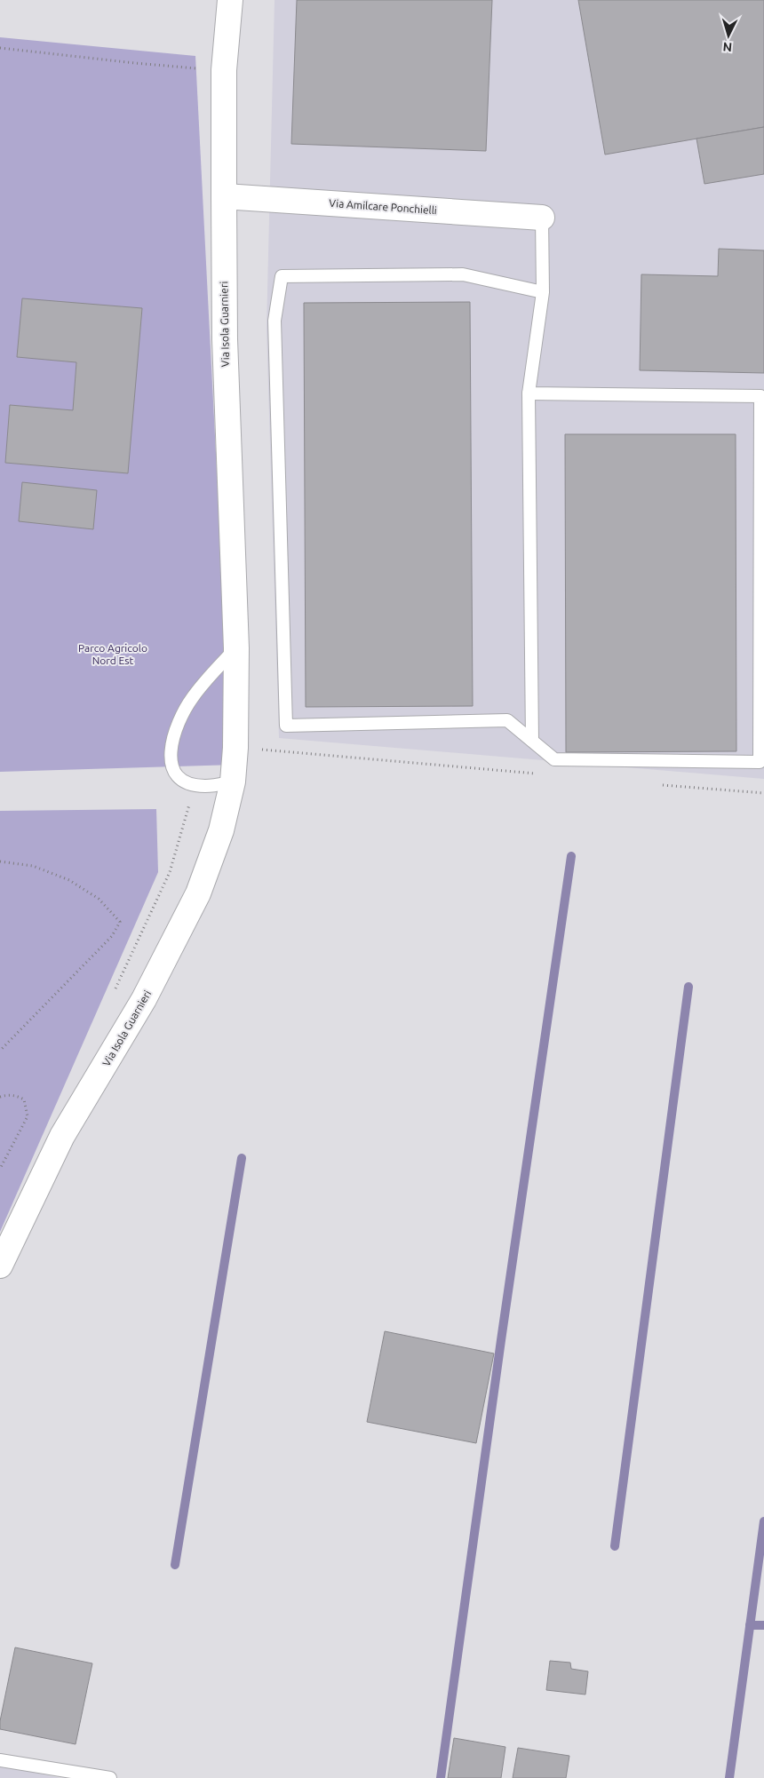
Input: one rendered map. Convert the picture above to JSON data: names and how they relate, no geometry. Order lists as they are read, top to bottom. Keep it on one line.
{"streets":{"street":["Via Amilcare Ponchielli","Via Isola Guarnieri"]},"crossings":[["Via Amilcare Ponchielli","Via Isola Guarnieri"]],"parks":["Parco Agricolo Nord Est"],"north":"bottom"}
